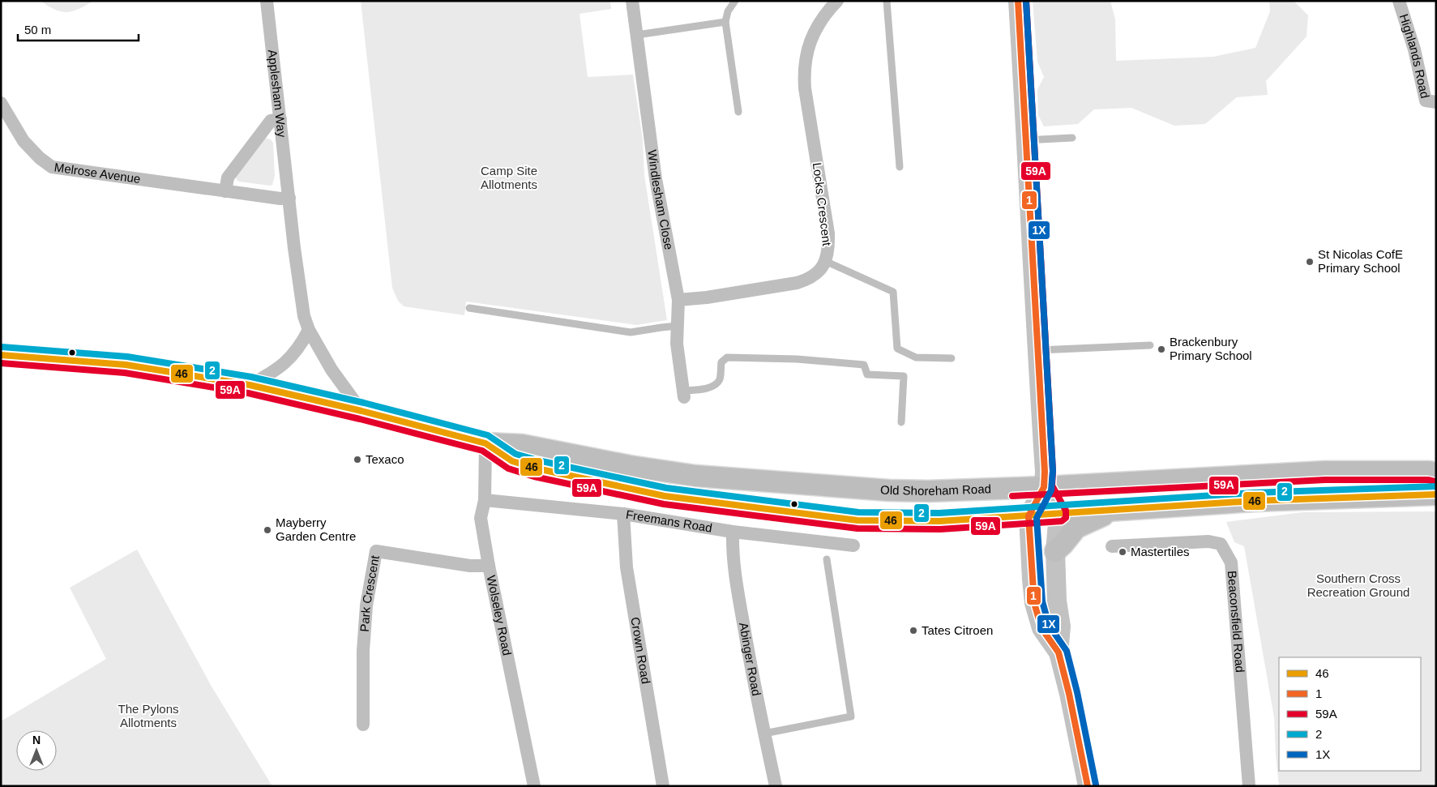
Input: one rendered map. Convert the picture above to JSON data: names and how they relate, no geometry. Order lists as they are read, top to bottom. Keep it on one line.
{"streets":{"main road":["Old Shoreham Road"],"street":["Highlands Road","Applesham Way","Melrose Avenue","Windlesham Close","Locks Crescent","Freemans Road","Park Crescent","Wolseley Road","Beaconsfield Road","Crown Road","Abinger Road"]},"crossings":[["Applesham Way","Melrose Avenue"],["Applesham Way","Old Shoreham Road"],["Windlesham Close","Locks Crescent"],["Old Shoreham Road","Wolseley Road"],["Freemans Road","Wolseley Road"],["Freemans Road","Crown Road"],["Freemans Road","Abinger Road"],["Park Crescent","Wolseley Road"]],"parks":["Camp Site Allotments","Southern Cross Recreation Ground","The Pylons Allotments"],"places":["St Nicolas CofE Primary School","Brackenbury Primary School","Texaco","Mayberry Garden Centre","Mastertiles","Tates Citroen"],"lines":["transit line 1","transit line 59A","transit line 1X","transit line 2","transit line 46"],"legend":["46","1","59A","2","1X"],"scale_bar":"50 m","north":"top"}
